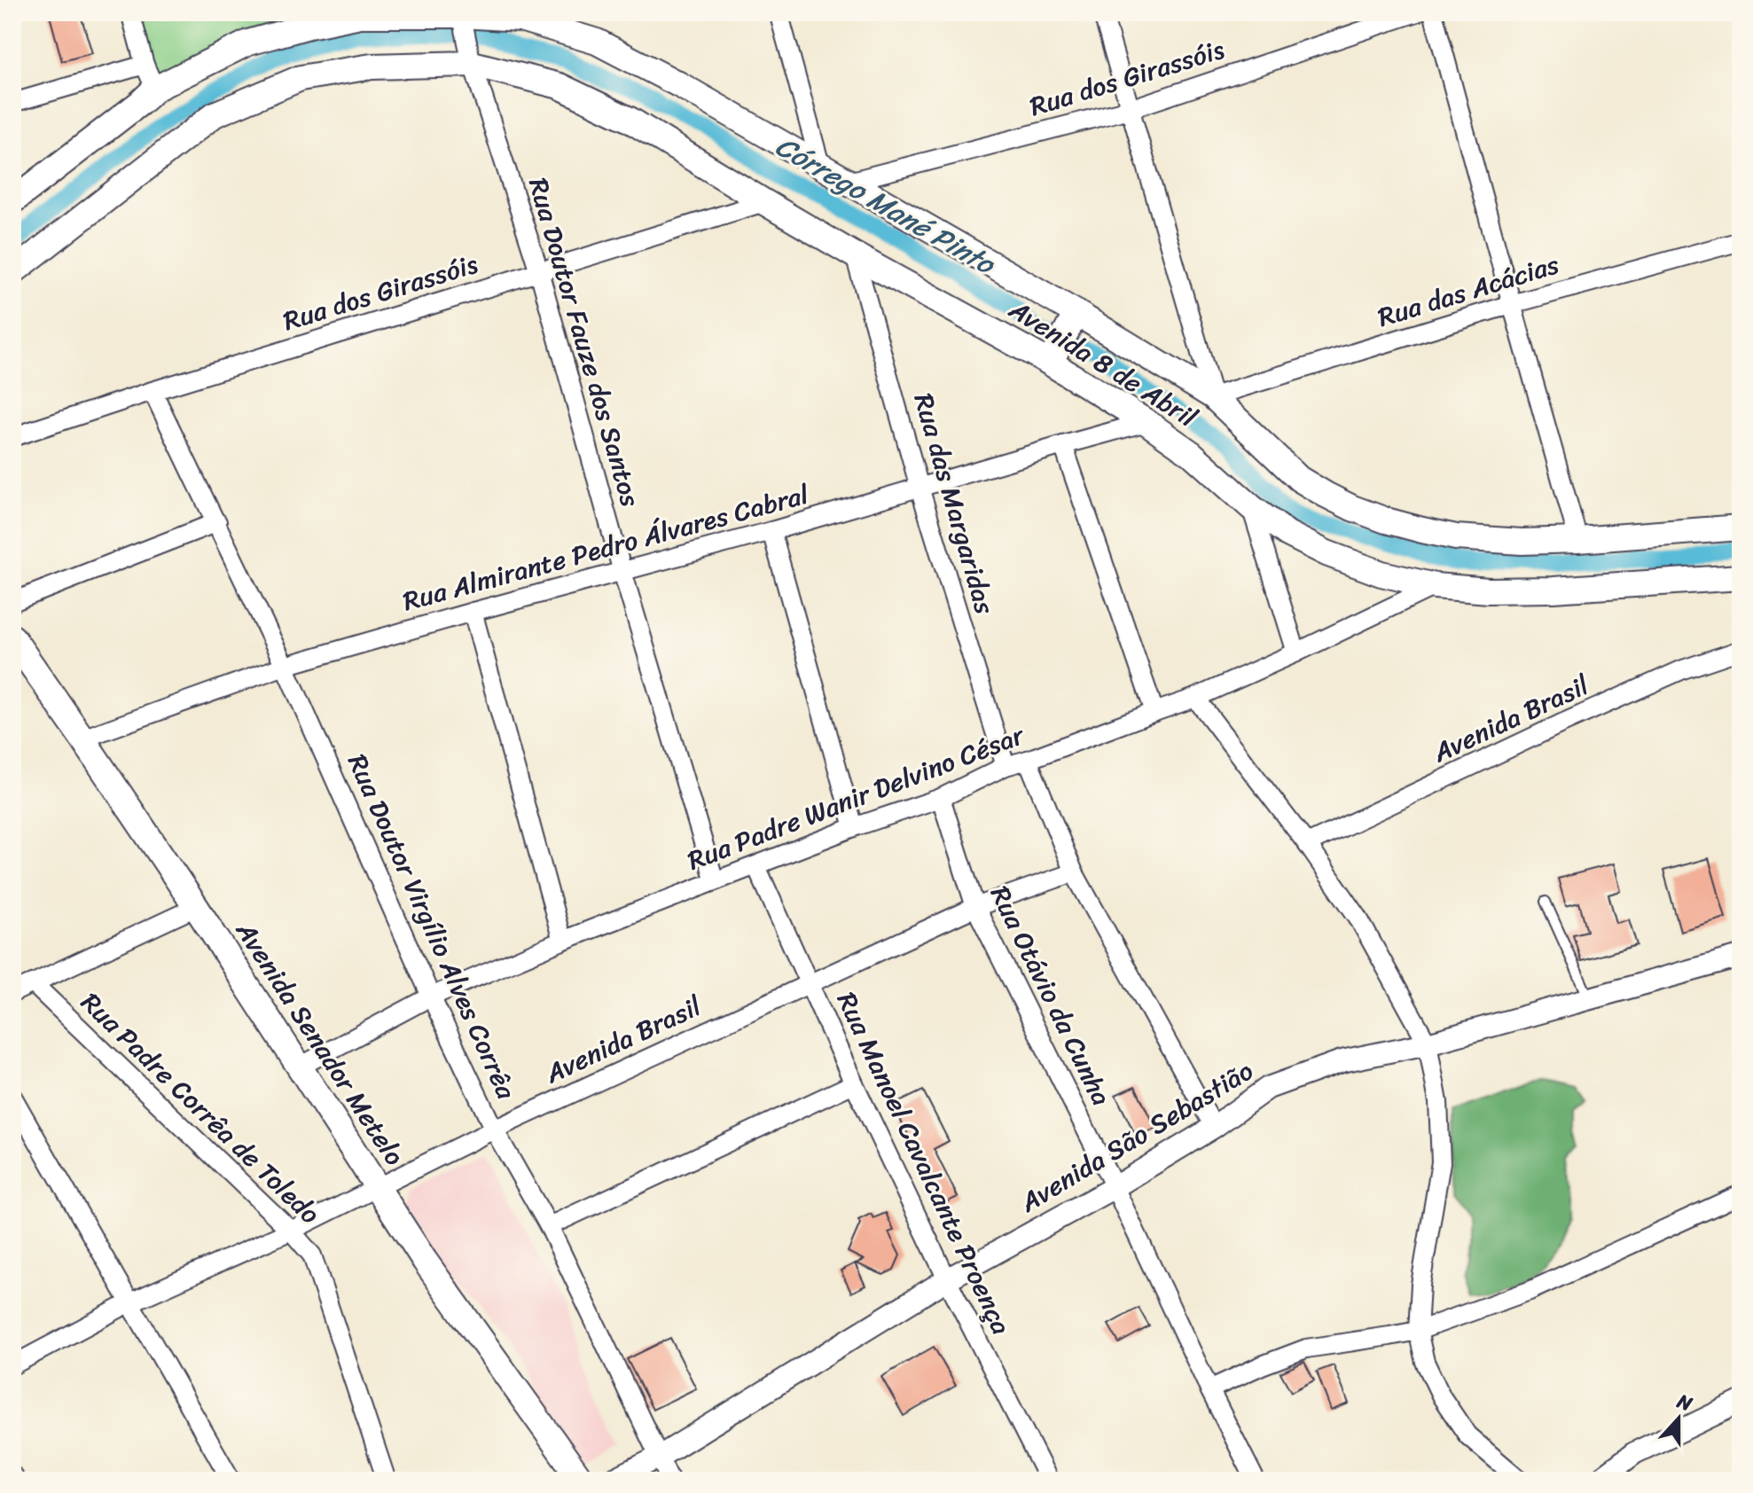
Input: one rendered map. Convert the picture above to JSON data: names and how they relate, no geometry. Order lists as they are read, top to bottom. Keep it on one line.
{"streets":{"main road":["Avenida 8 de Abril","Avenida Senador Metelo"],"street":["Rua dos Girassóis","Rua das Acácias","Rua Doutor Fauze dos Santos","Rua das Margaridas","Rua Almirante Pedro Álvares Cabral","Avenida Brasil","Rua Padre Wanir Delvino César","Rua Doutor Virgílio Alves Corrêa","Rua Otávio da Cunha","Rua Padre Corrêa de Toledo","Avenida São Sebastião","Rua Manoel Cavalcante Proença"]},"crossings":[["Rua dos Girassóis","Rua Doutor Fauze dos Santos"],["Rua dos Girassóis","Avenida 8 de Abril"],["Rua dos Girassóis","Rua Doutor Virgílio Alves Corrêa"],["Rua das Acácias","Avenida 8 de Abril"],["Rua Doutor Fauze dos Santos","Avenida 8 de Abril"],["Rua Doutor Fauze dos Santos","Rua Almirante Pedro Álvares Cabral"],["Rua Doutor Fauze dos Santos","Rua Padre Wanir Delvino César"],["Avenida 8 de Abril","Rua das Margaridas"],["Avenida 8 de Abril","Rua Almirante Pedro Álvares Cabral"],["Avenida 8 de Abril","Rua Padre Wanir Delvino César"],["Rua das Margaridas","Rua Almirante Pedro Álvares Cabral"],["Rua das Margaridas","Rua Padre Wanir Delvino César"],["Rua Almirante Pedro Álvares Cabral","Rua Doutor Virgílio Alves Corrêa"],["Rua Almirante Pedro Álvares Cabral","Avenida Senador Metelo"],["Avenida Brasil","Rua Doutor Virgílio Alves Corrêa"],["Avenida Brasil","Rua Otávio da Cunha"],["Avenida Brasil","Avenida Senador Metelo"],["Avenida Brasil","Rua Padre Corrêa de Toledo"],["Avenida Brasil","Rua Manoel Cavalcante Proença"],["Rua Padre Wanir Delvino César","Rua Doutor Virgílio Alves Corrêa"],["Rua Padre Wanir Delvino César","Rua Otávio da Cunha"],["Rua Padre Wanir Delvino César","Avenida Senador Metelo"],["Rua Padre Wanir Delvino César","Rua Manoel Cavalcante Proença"],["Rua Doutor Virgílio Alves Corrêa","Avenida São Sebastião"],["Rua Otávio da Cunha","Avenida São Sebastião"],["Avenida São Sebastião","Rua Manoel Cavalcante Proença"]],"water":["Córrego Mané Pinto"],"north":"top"}
